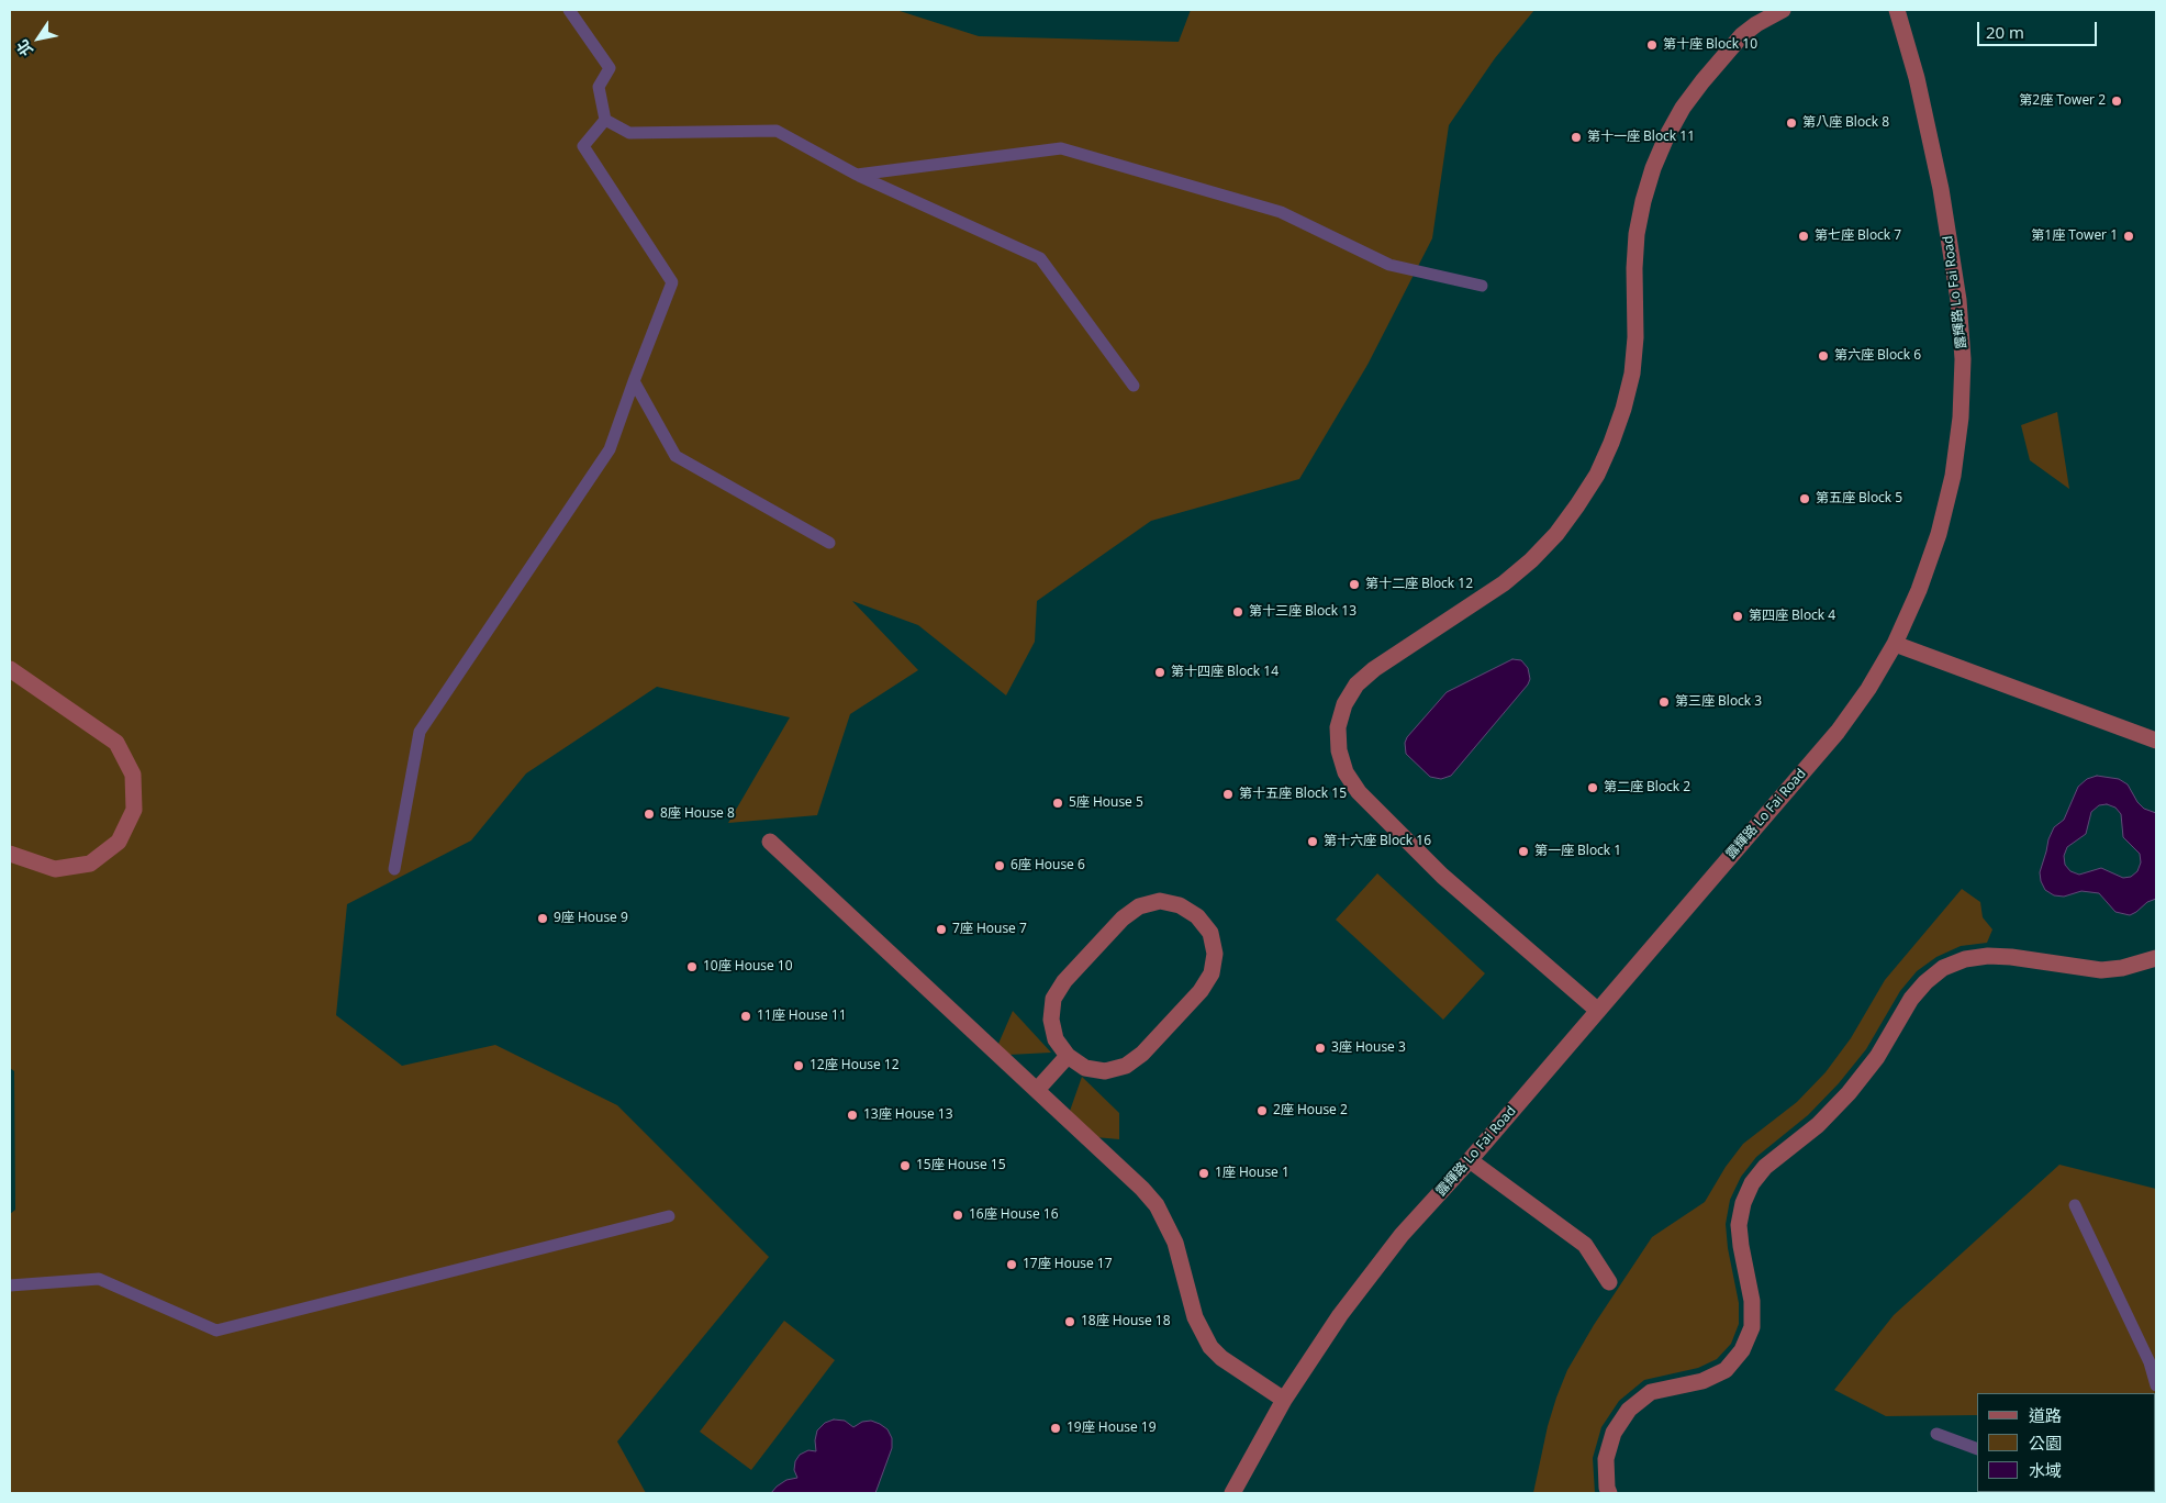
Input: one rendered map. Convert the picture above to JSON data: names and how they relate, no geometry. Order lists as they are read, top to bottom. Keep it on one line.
{"streets":{"street":["露輝路 Lo Fai Road"]},"places":["第十座 Block 10","第2座 Tower 2","第八座 Block 8","第十一座 Block 11","第七座 Block 7","第1座 Tower 1","第六座 Block 6","第五座 Block 5","第十二座 Block 12","第十三座 Block 13","第四座 Block 4","第十四座 Block 14","第三座 Block 3","第二座 Block 2","第十五座 Block 15","5座 House 5","8座 House 8","第十六座 Block 16","第一座 Block 1","6座 House 6","9座 House 9","7座 House 7","10座 House 10","11座 House 11","3座 House 3","12座 House 12","2座 House 2","13座 House 13","15座 House 15","1座 House 1","16座 House 16","17座 House 17","18座 House 18","19座 House 19"],"legend":["道路","公園","水域"],"scale_bar":"20 m","north":"bottom left"}
